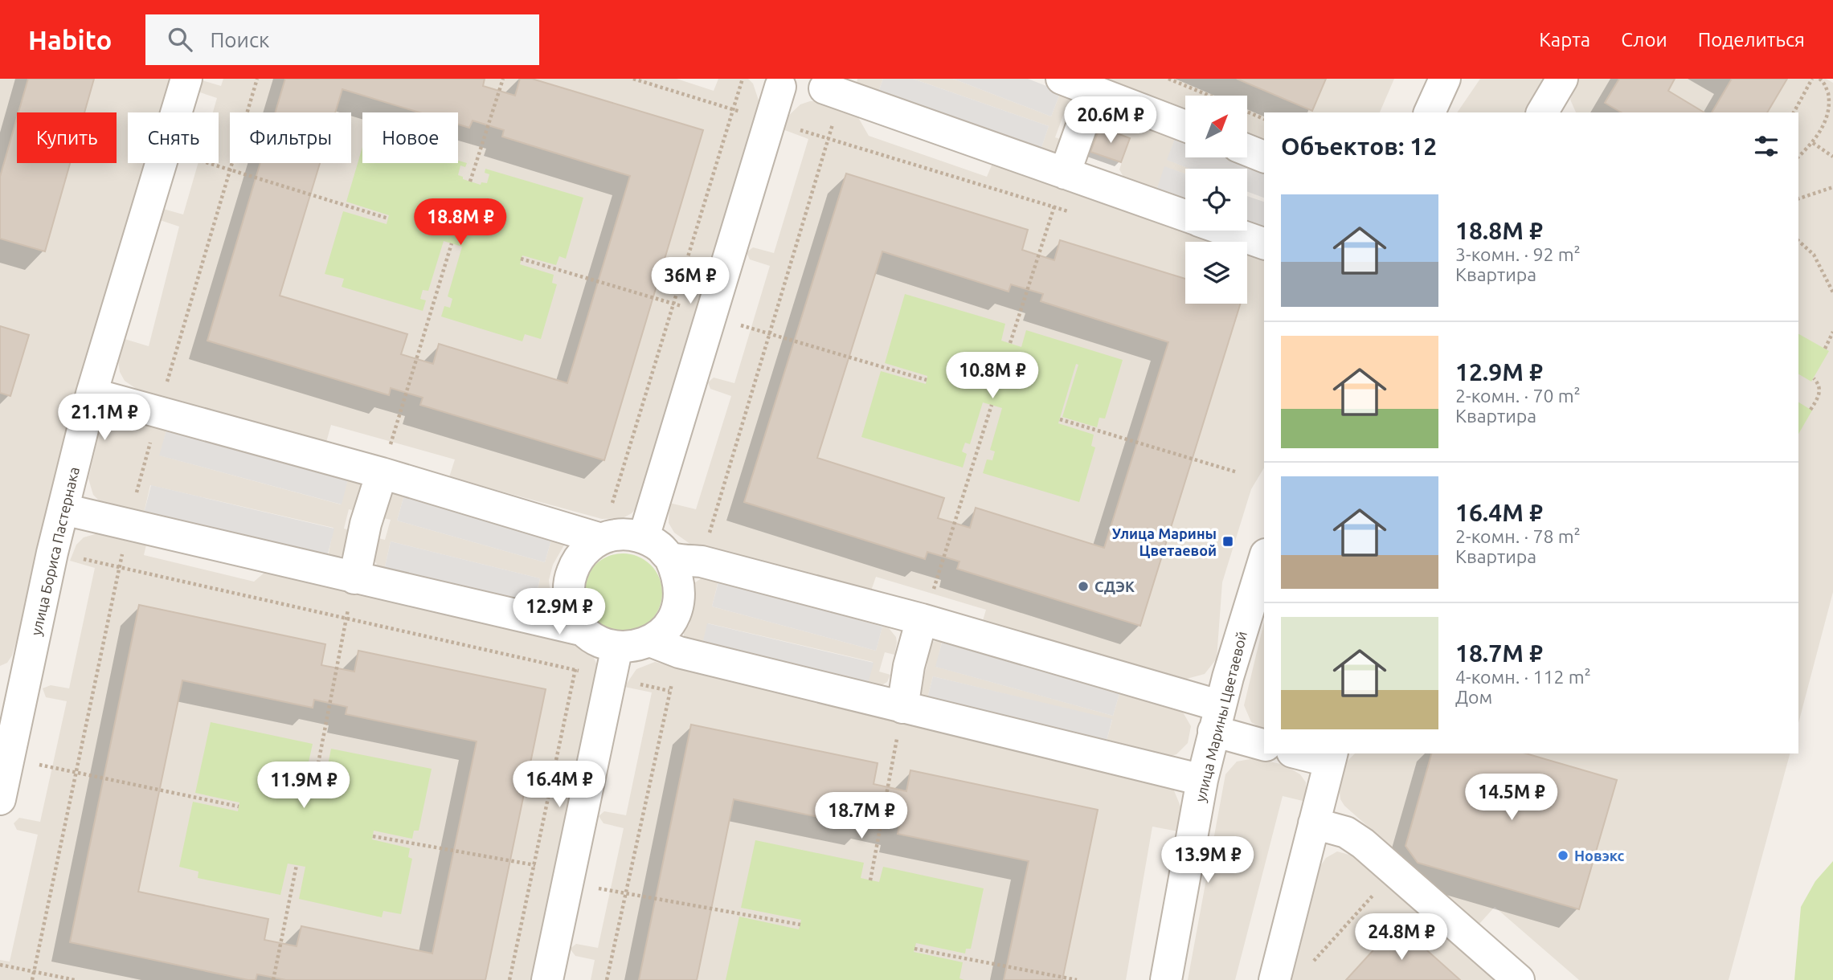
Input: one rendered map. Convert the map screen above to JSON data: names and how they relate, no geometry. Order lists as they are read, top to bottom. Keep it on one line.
{"streets":{"street":["улица Бориса Пастернака","улица Марины Цветаевой"]},"places":{"transit":["Улица Марины Цветаевой"],"other":["СДЭК","Новэкс"]},"north":"top right","page":{"header":"Habito","search":"Поиск","nav":["Карта","Слои","Поделиться"],"price":["20.6M ₽","18.8M ₽","36M ₽","10.8M ₽","21.1M ₽","12.9M ₽","16.4M ₽","11.9M ₽","14.5M ₽","18.7M ₽","13.9M ₽","24.8M ₽"],"chip":["Купить","Снять","Фильтры","Новое"],"heading":"Объектов: 12","list":[{"name":"18.8M ₽","note":"3-комн. · 92 m² · Квартира"},{"name":"12.9M ₽","note":"2-комн. · 70 m² · Квартира"},{"name":"16.4M ₽","note":"2-комн. · 78 m² · Квартира"},{"name":"18.7M ₽","note":"4-комн. · 112 m² · Дом"}]}}
